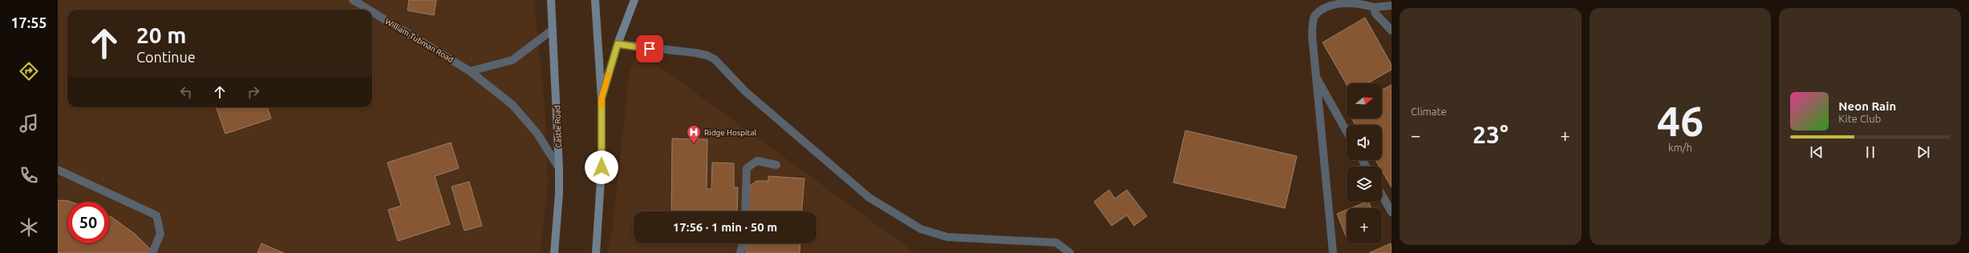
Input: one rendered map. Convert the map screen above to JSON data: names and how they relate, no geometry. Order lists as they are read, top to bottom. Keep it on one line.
{"streets":{"main road":["Castle Road"],"street":["William Tubman Road"]},"crossings":[["William Tubman Road","Castle Road"]],"places":{"hospital":["Ridge Hospital"]},"north":"right","page":{"tabs":"17:55","tile":["Climate",["46","km/h"]],"turn":["20 m","Continue"],"map_buttons":"+","song":["Neon Rain","Kite Club"],"heat":["−","23°","+"],"limit":"50","trip":"17:56 · 1 min · 50 m"}}
